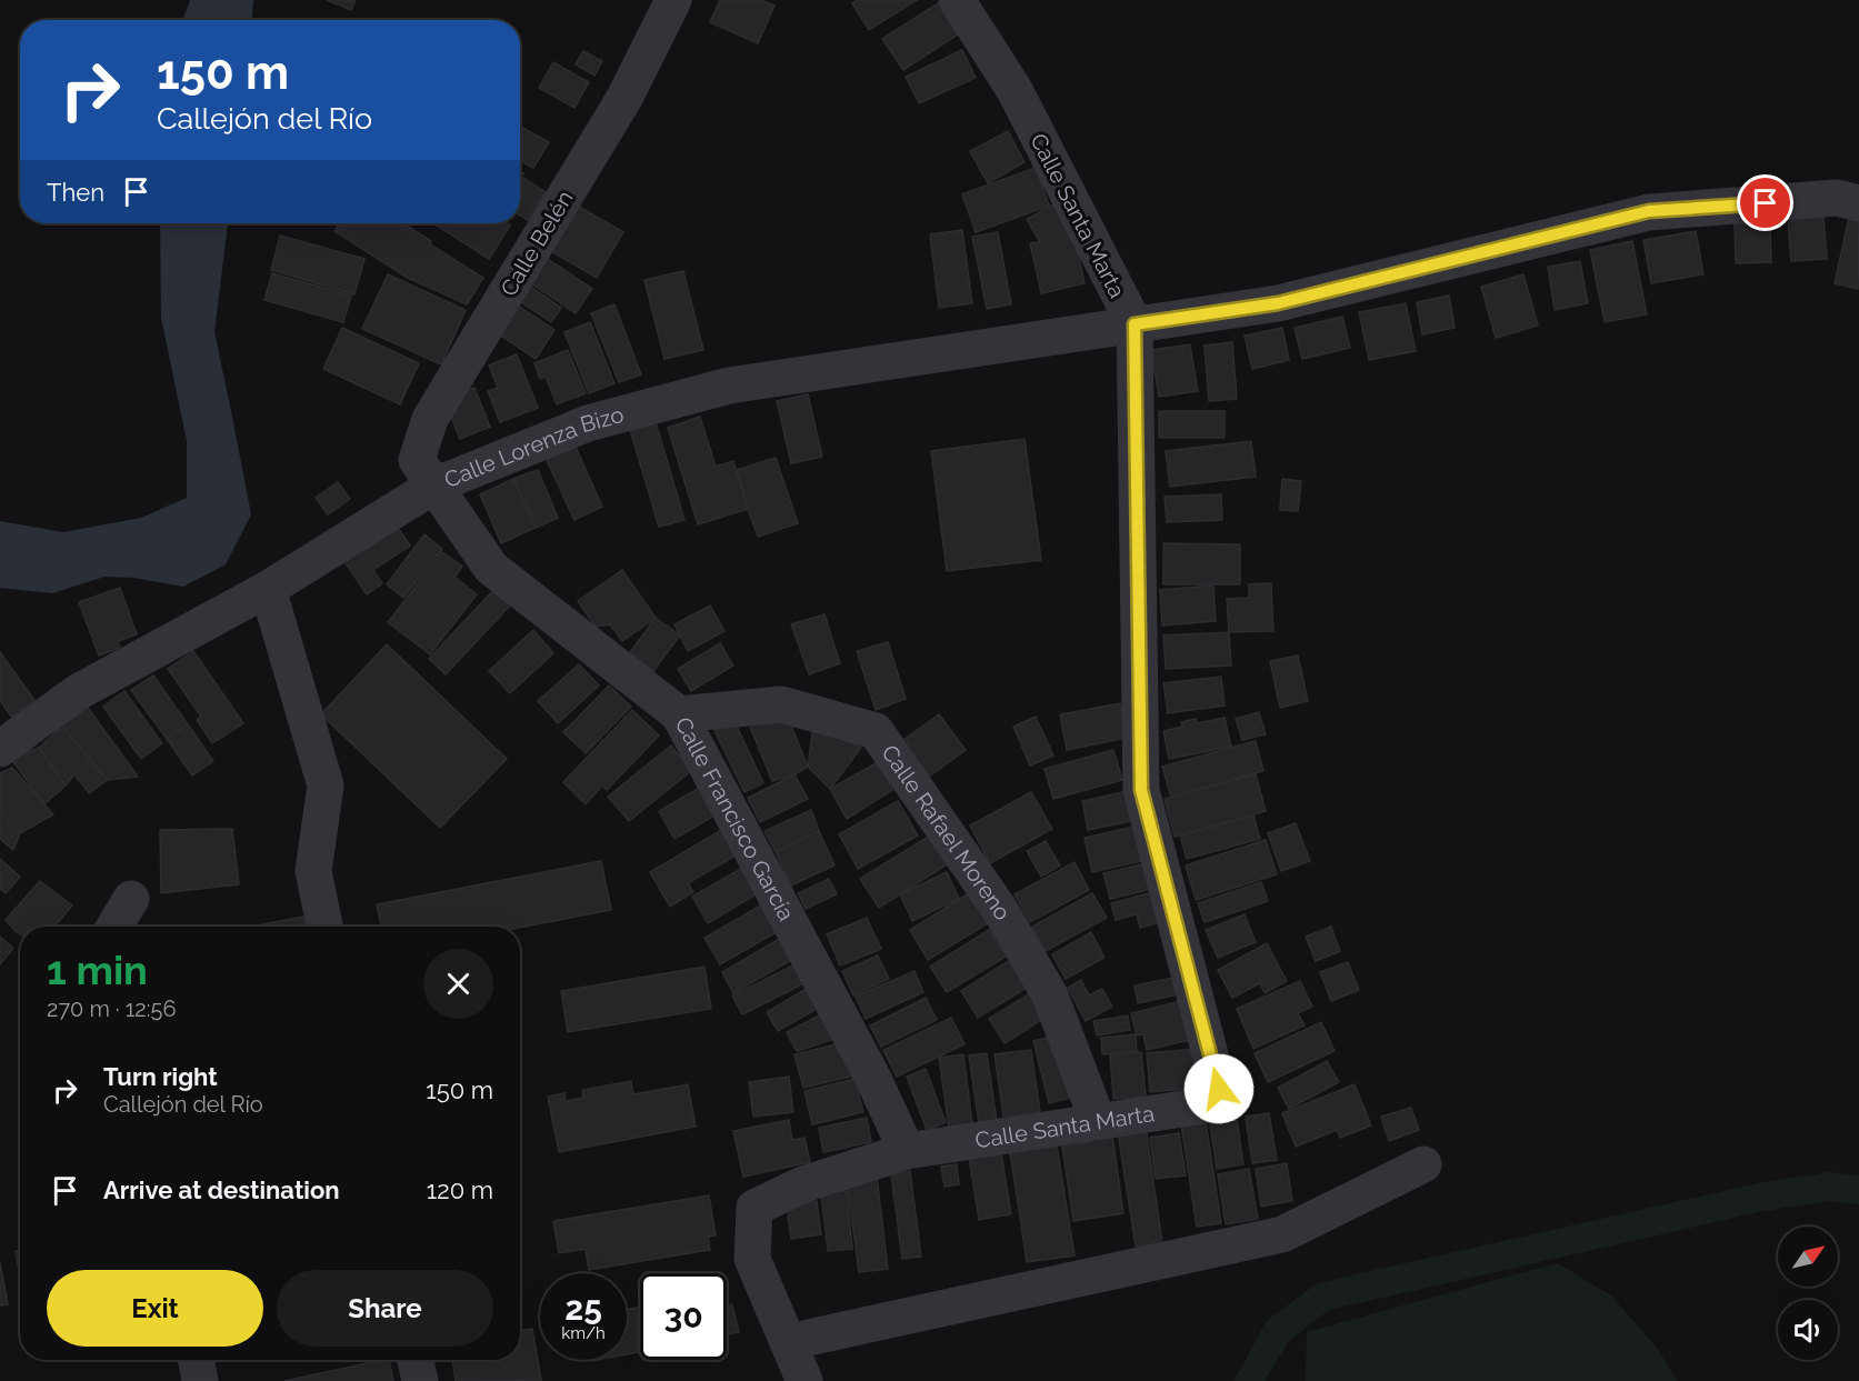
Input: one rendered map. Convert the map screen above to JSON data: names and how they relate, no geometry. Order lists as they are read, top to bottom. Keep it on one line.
{"streets":{"street":["Calle Santa Marta","Calle Belén","Calle Lorenza Bizo","Calle Francisco García","Calle Rafael Moreno"]},"crossings":[["Calle Santa Marta","Calle Lorenza Bizo"],["Calle Santa Marta","Calle Francisco García"],["Calle Santa Marta","Calle Rafael Moreno"],["Calle Belén","Calle Lorenza Bizo"],["Calle Belén","Calle Francisco García"],["Calle Lorenza Bizo","Calle Francisco García"],["Calle Francisco García","Calle Rafael Moreno"]],"north":"top right","page":{"turn":["150 m","Callejón del Río"],"then":"Then","heading":["1 min","270 m · 12:56"],"list":[{"name":"Turn right","note":"Callejón del Río","value":"150 m"},{"name":"Arrive at destination","value":"120 m"}],"buttons":["Exit","Share"],"speed":"25 km/h","limit":"30"}}
